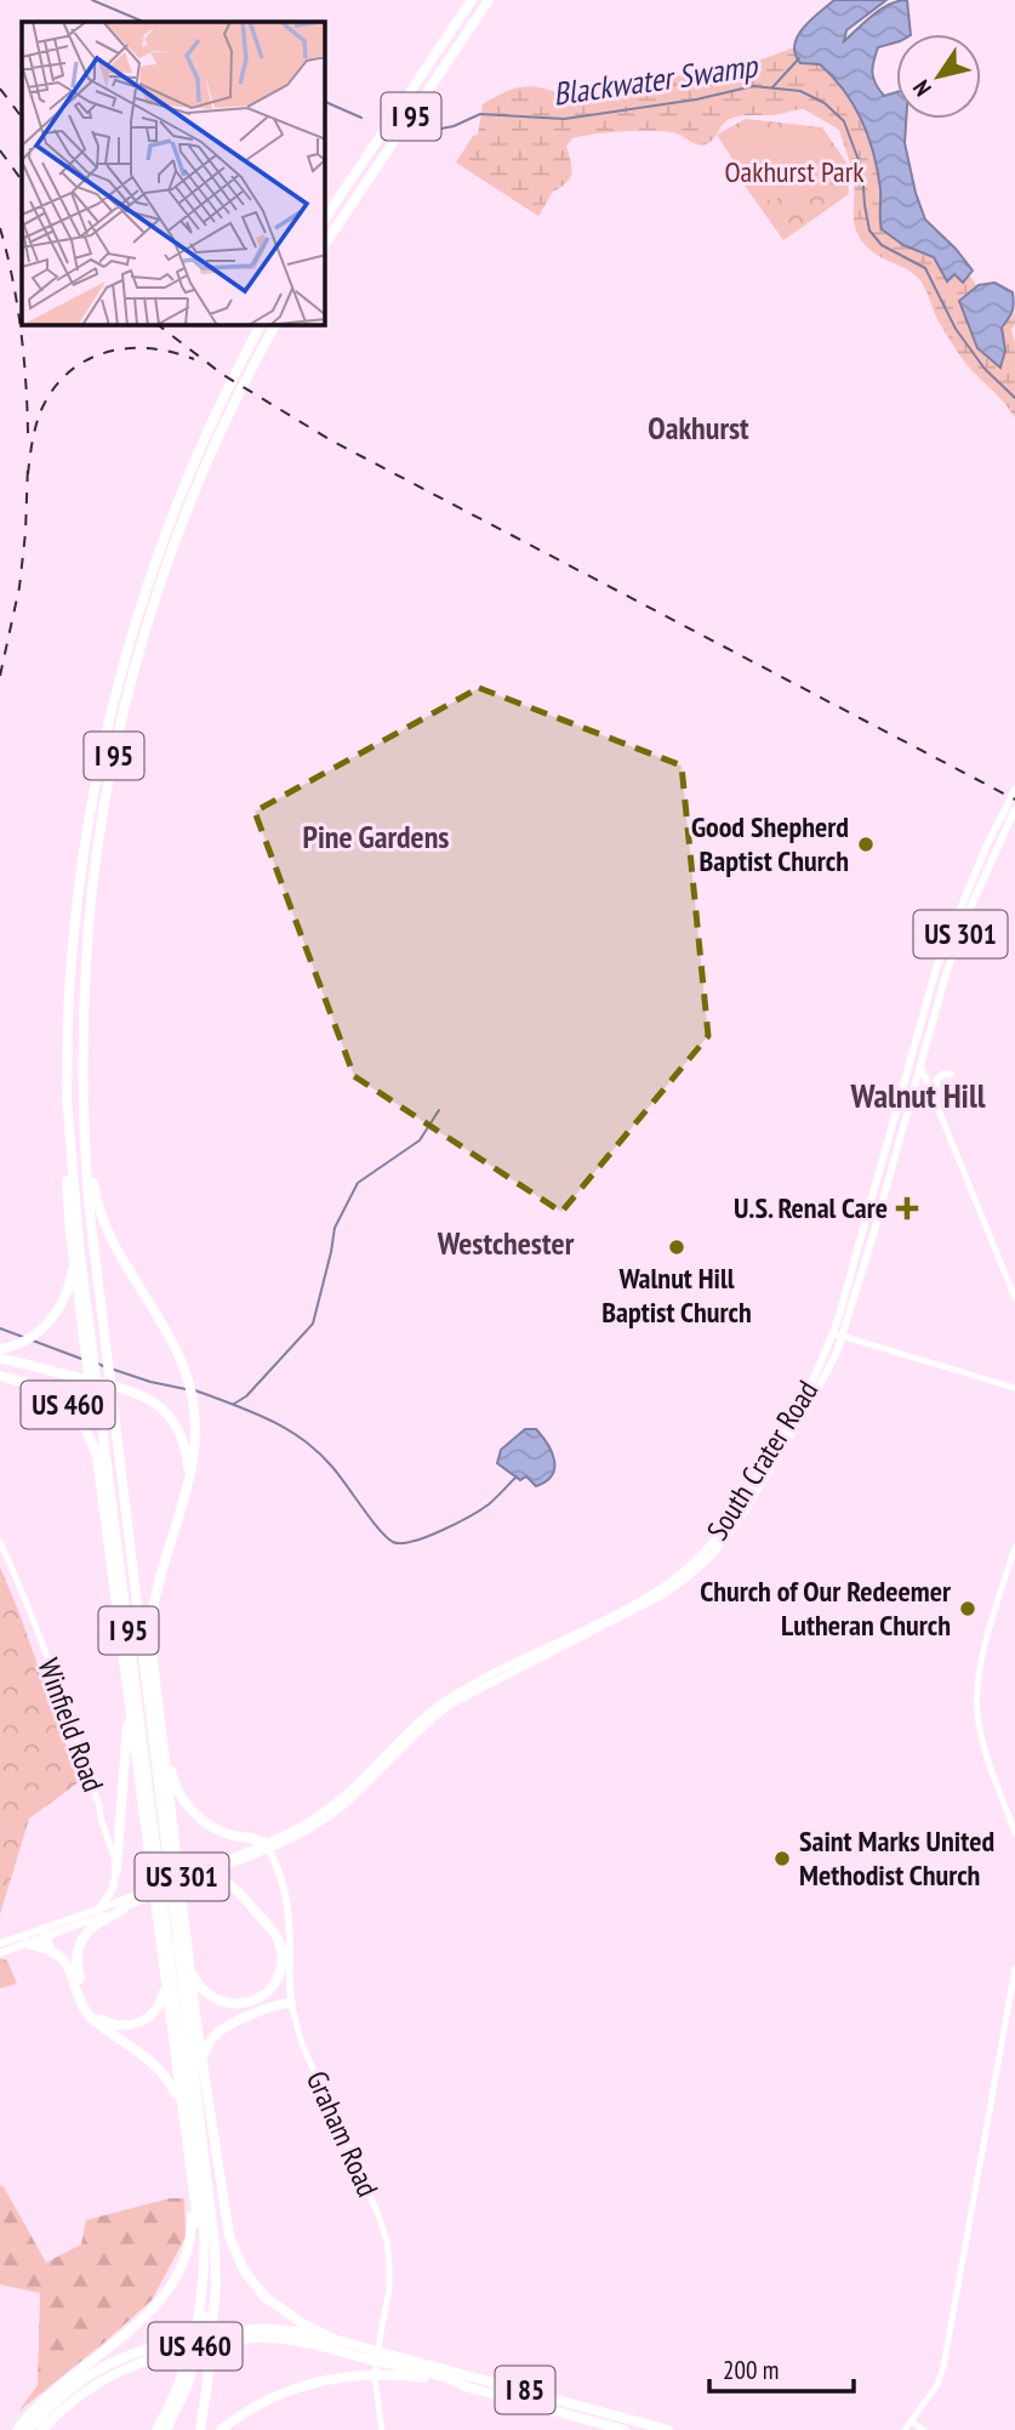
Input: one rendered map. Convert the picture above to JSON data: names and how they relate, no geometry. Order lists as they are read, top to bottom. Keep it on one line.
{"streets":{"highway":["I 95","US 460","I 85"],"main road":["US 301","South Crater Road","Winfield Road","Graham Road"]},"crossings":[["I 95","US 460"],["US 460","I 85"],["South Crater Road","Graham Road"]],"districts":["Oakhurst","Pine Gardens","Walnut Hill","Westchester"],"water":["Blackwater Swamp"],"parks":["Oakhurst Park"],"places":{"other":["Good Shepherd Baptist Church","Walnut Hill Baptist Church","Church of Our Redeemer Lutheran Church","Saint Marks United Methodist Church"],"health":["U.S. Renal Care"]},"scale_bar":"200 m","north":"bottom left"}
